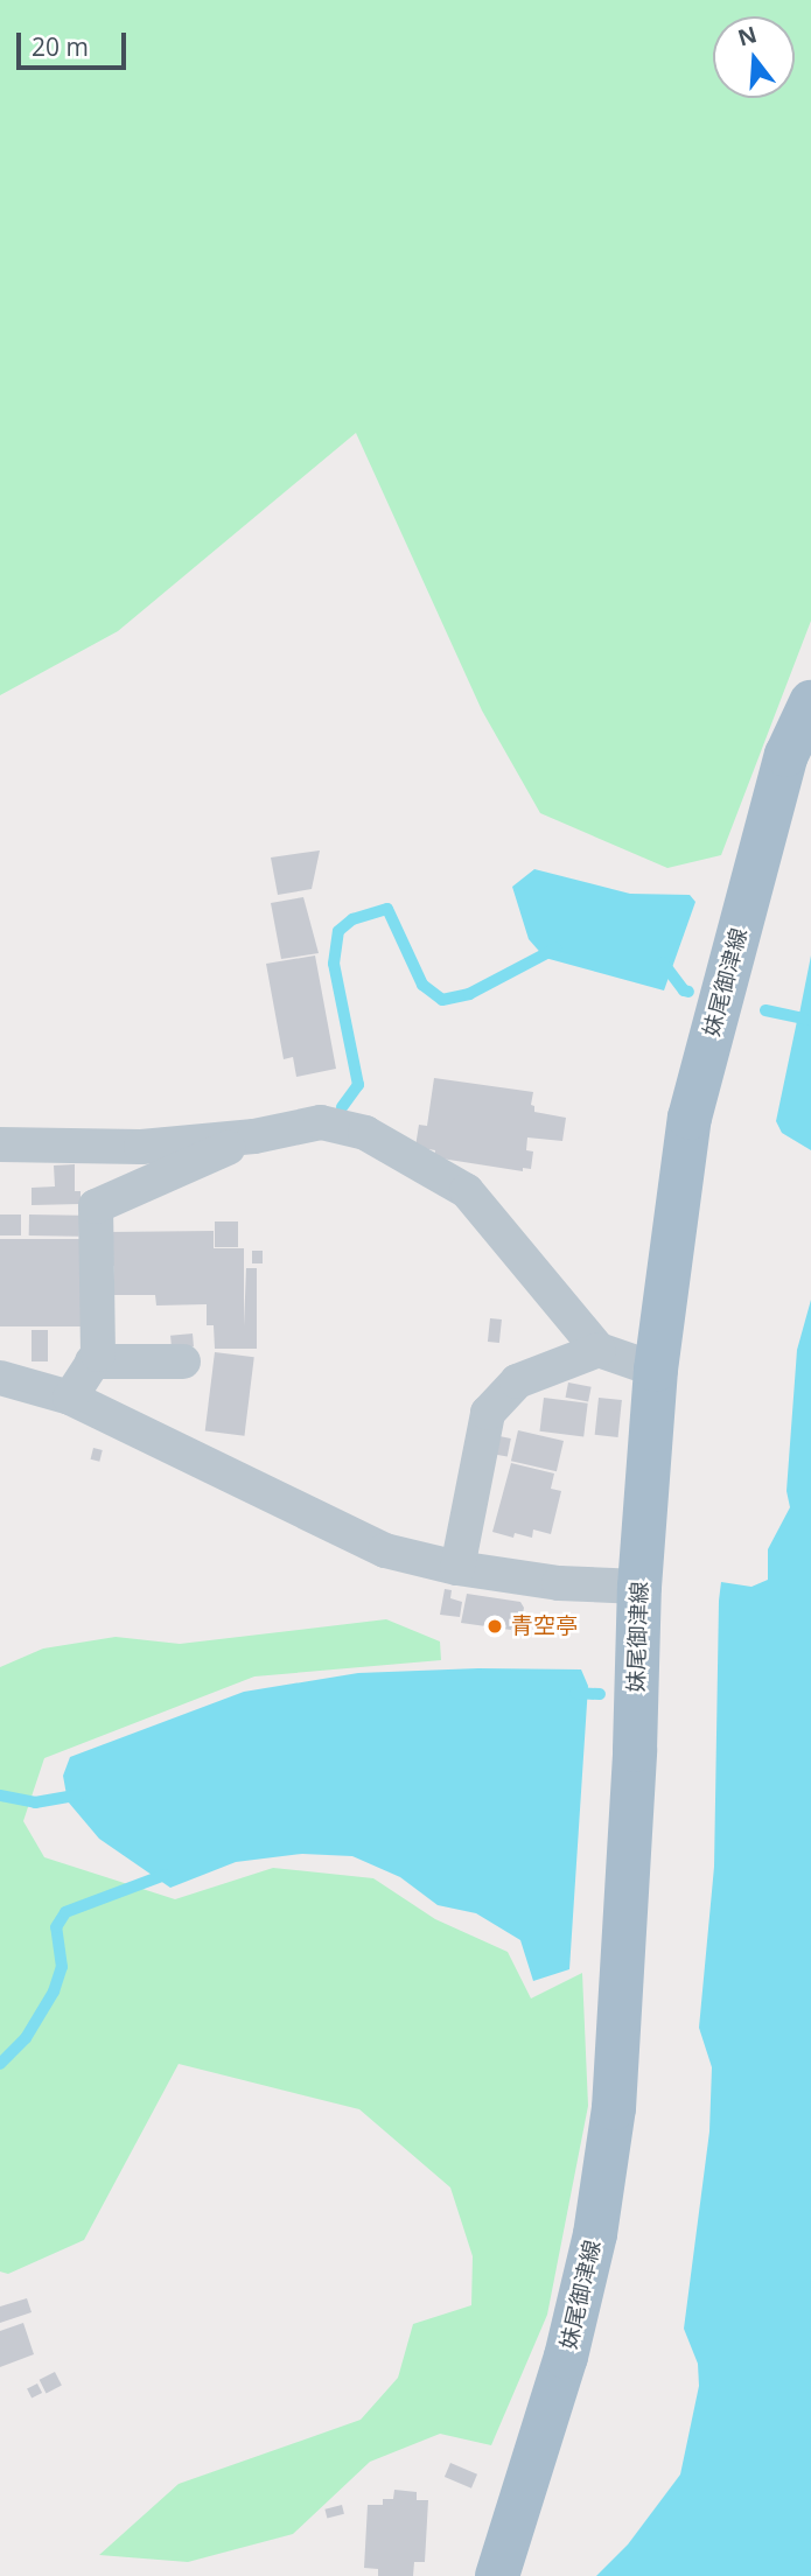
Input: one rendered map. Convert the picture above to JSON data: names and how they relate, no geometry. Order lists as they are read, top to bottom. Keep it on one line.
{"streets":{"main road":["妹尾御津線"]},"places":["青空亭"],"scale_bar":"20 m","north":"top"}
